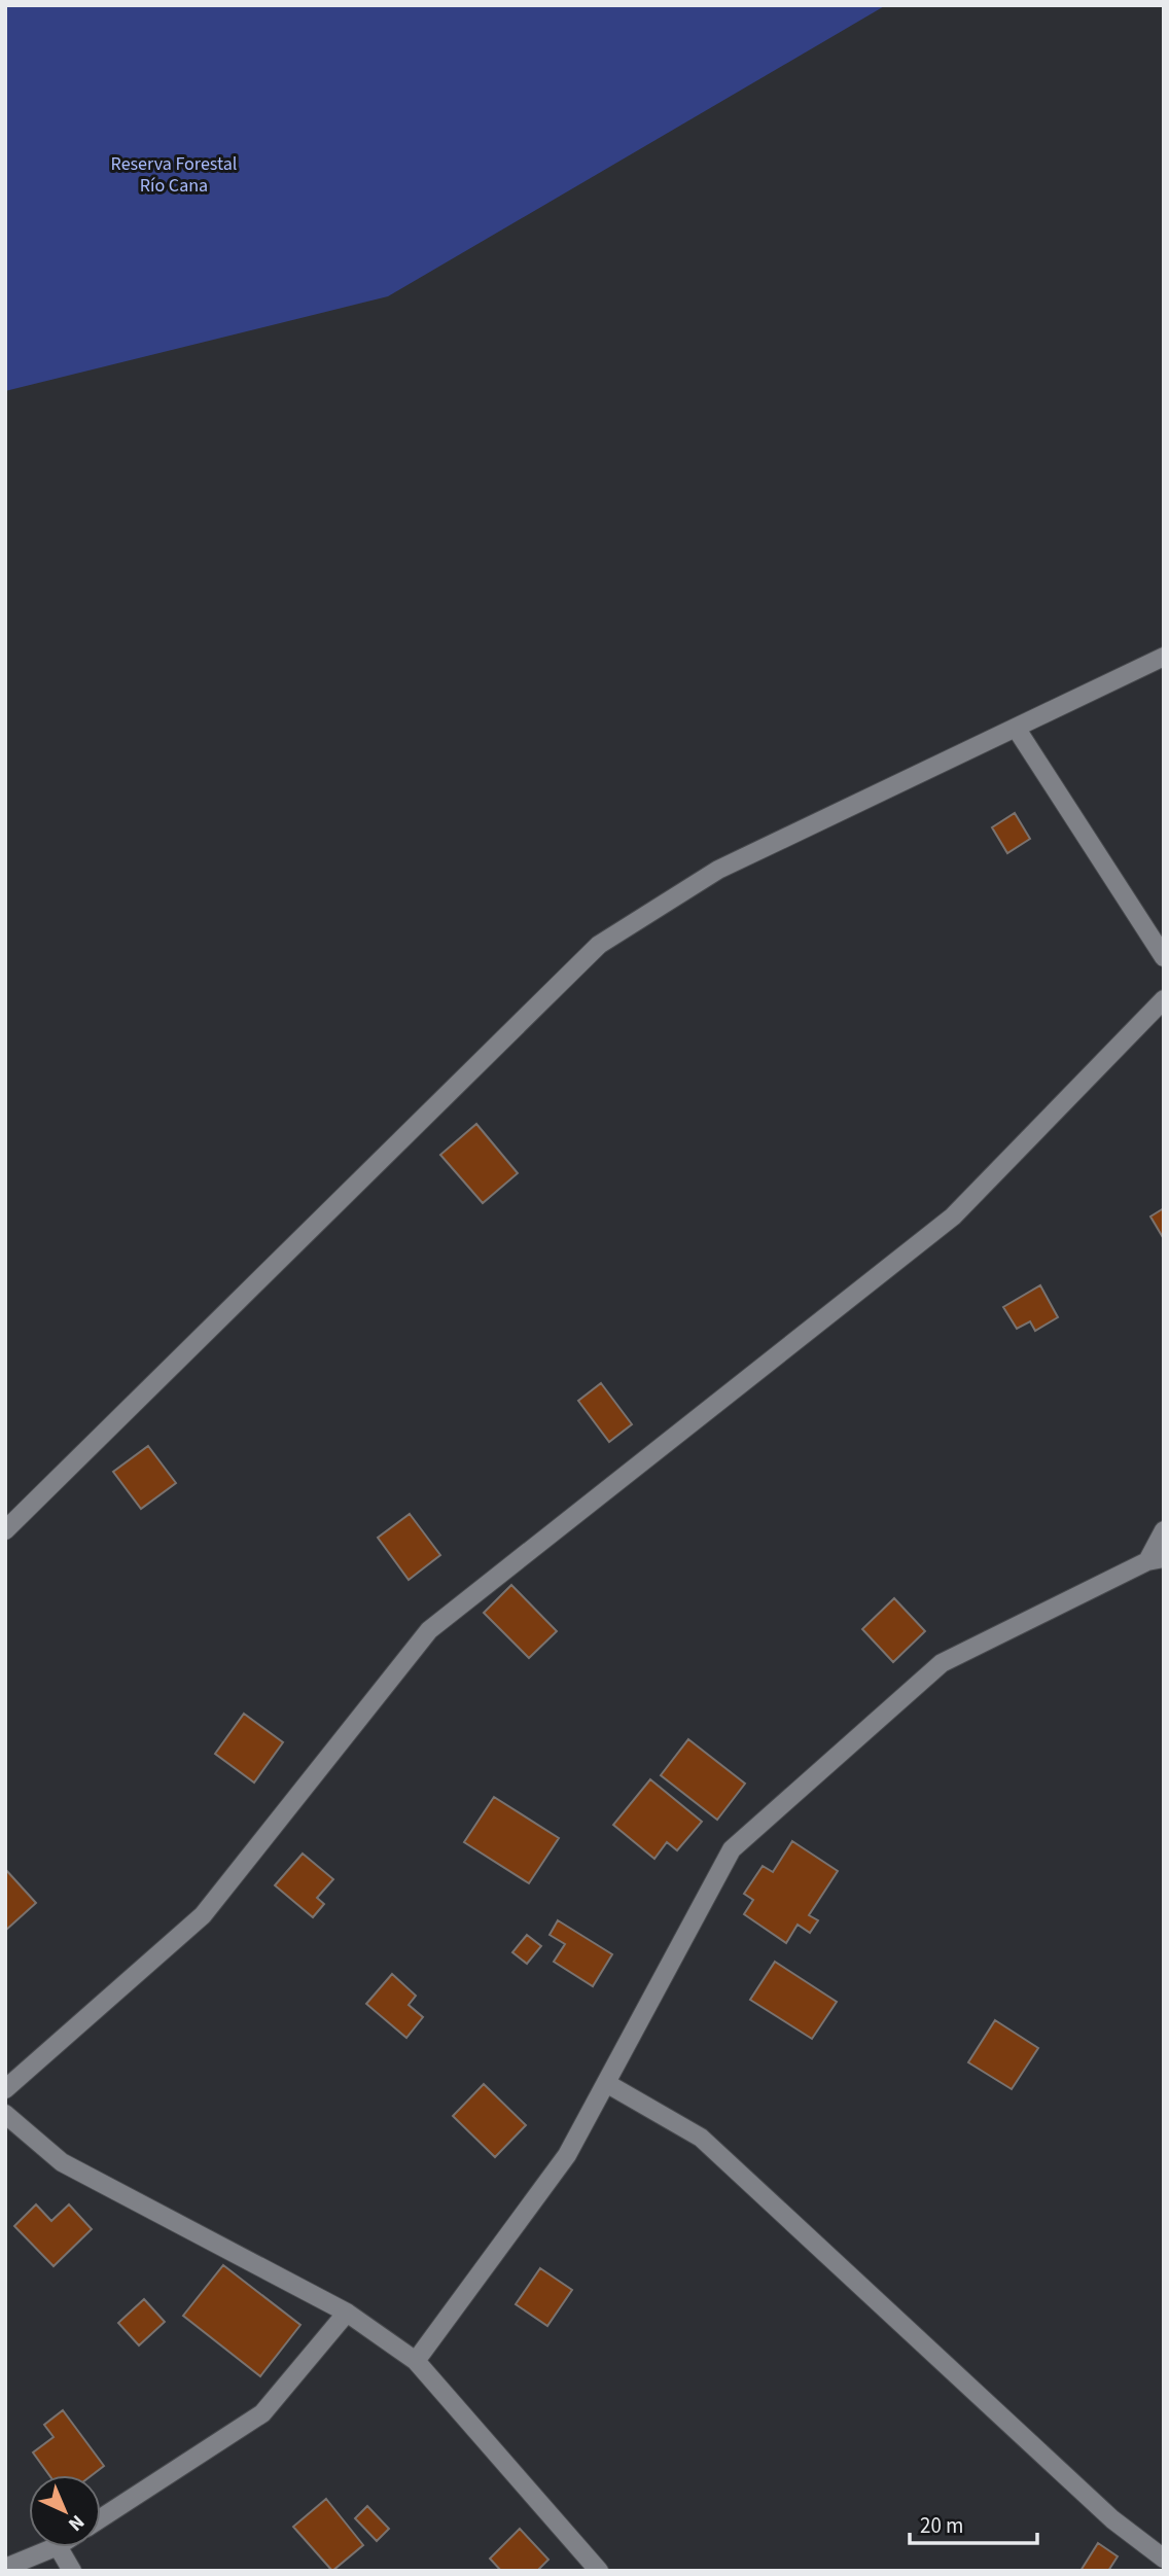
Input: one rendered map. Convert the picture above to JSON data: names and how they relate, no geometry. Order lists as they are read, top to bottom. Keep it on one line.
{"parks":["Reserva Forestal Río Cana"],"scale_bar":"20 m","north":"bottom right"}
